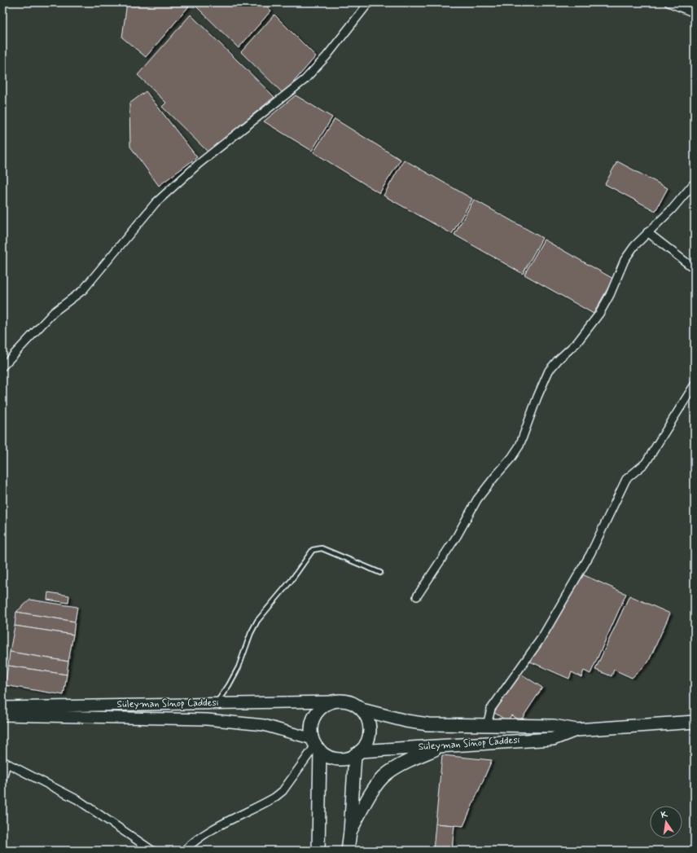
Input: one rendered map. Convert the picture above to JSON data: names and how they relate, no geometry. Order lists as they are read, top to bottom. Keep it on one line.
{"streets":{"main road":["Süleyman Sinop Caddesi"]},"north":"top"}
